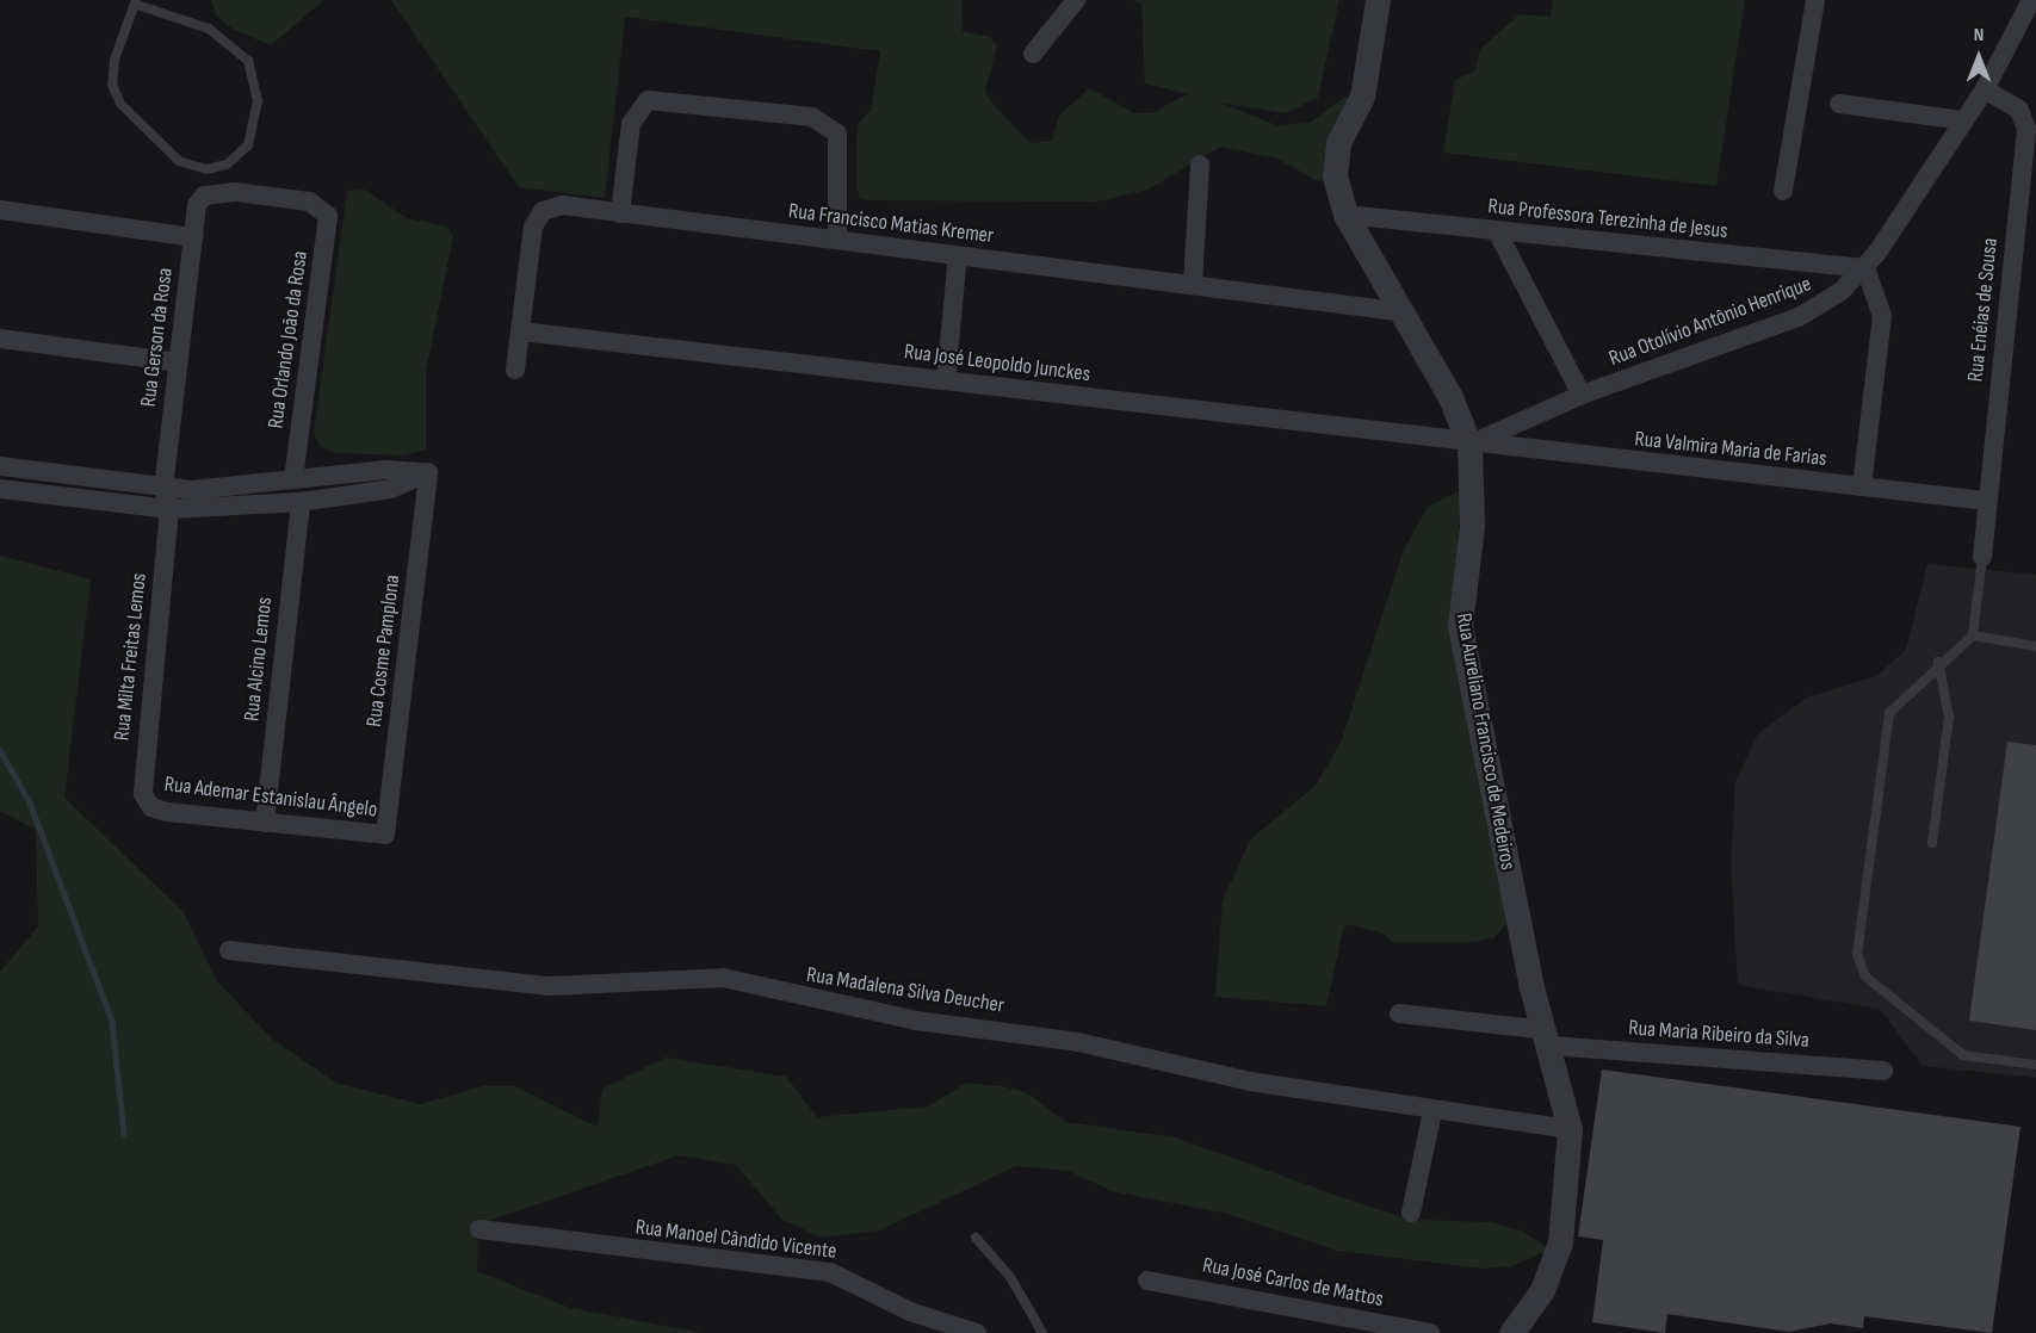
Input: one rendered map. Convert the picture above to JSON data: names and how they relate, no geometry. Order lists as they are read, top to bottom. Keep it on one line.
{"streets":{"street":["Rua Professora Terezinha de Jesus","Rua Francisco Matias Kremer","Rua Enéias de Sousa","Rua Otolívio Antônio Henrique","Rua Gerson da Rosa","Rua Orlando João da Rosa","Rua José Leopoldo Junckes","Rua Valmira Maria de Farias","Rua Cosme Pamplona","Rua Milta Freitas Lemos","Rua Alcino Lemos","Rua Aureliano Francisco de Medeiros","Rua Ademar Estanislau Ângelo","Rua Madalena Silva Deucher","Rua Maria Ribeiro da Silva","Rua Manoel Cândido Vicente","Rua José Carlos de Mattos"]},"crossings":[["Rua Professora Terezinha de Jesus","Rua Otolívio Antônio Henrique"],["Rua Professora Terezinha de Jesus","Rua Aureliano Francisco de Medeiros"],["Rua Francisco Matias Kremer","Rua José Leopoldo Junckes"],["Rua Francisco Matias Kremer","Rua Aureliano Francisco de Medeiros"],["Rua Enéias de Sousa","Rua Otolívio Antônio Henrique"],["Rua Enéias de Sousa","Rua Valmira Maria de Farias"],["Rua Otolívio Antônio Henrique","Rua José Leopoldo Junckes"],["Rua Otolívio Antônio Henrique","Rua Valmira Maria de Farias"],["Rua Otolívio Antônio Henrique","Rua Aureliano Francisco de Medeiros"],["Rua Gerson da Rosa","Rua Orlando João da Rosa"],["Rua José Leopoldo Junckes","Rua Valmira Maria de Farias"],["Rua José Leopoldo Junckes","Rua Aureliano Francisco de Medeiros"],["Rua Valmira Maria de Farias","Rua Aureliano Francisco de Medeiros"],["Rua Cosme Pamplona","Rua Ademar Estanislau Ângelo"],["Rua Milta Freitas Lemos","Rua Ademar Estanislau Ângelo"],["Rua Alcino Lemos","Rua Ademar Estanislau Ângelo"],["Rua Aureliano Francisco de Medeiros","Rua Madalena Silva Deucher"],["Rua Aureliano Francisco de Medeiros","Rua Maria Ribeiro da Silva"]],"north":"top"}
